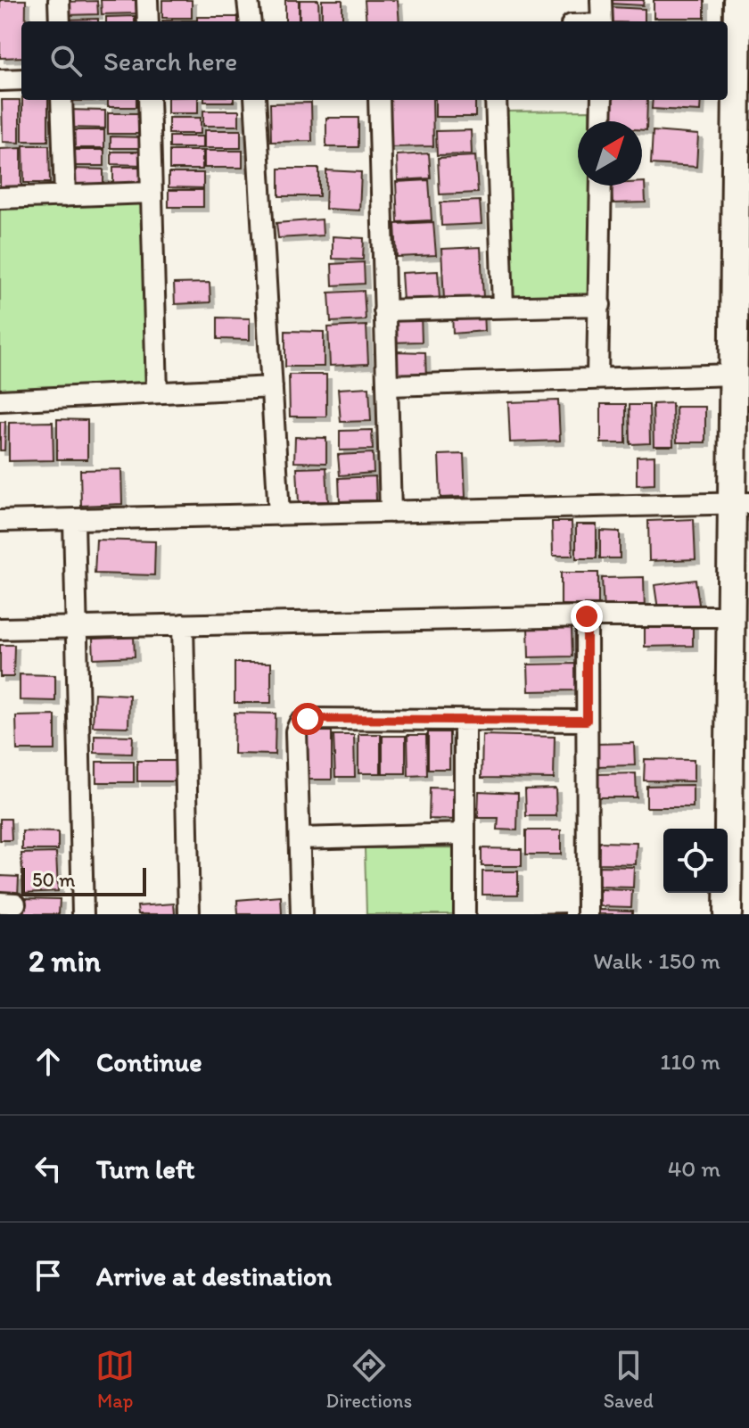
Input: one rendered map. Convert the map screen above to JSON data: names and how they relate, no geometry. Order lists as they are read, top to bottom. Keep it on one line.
{"scale_bar":"50 m","north":"top right","page":{"search":"Search here","scale":"50 m","heading":["2 min","Walk · 150 m"],"list":[["Continue","110 m"],["Turn left","40 m"],"Arrive at destination"],"nav":["Map","Directions","Saved"]}}
